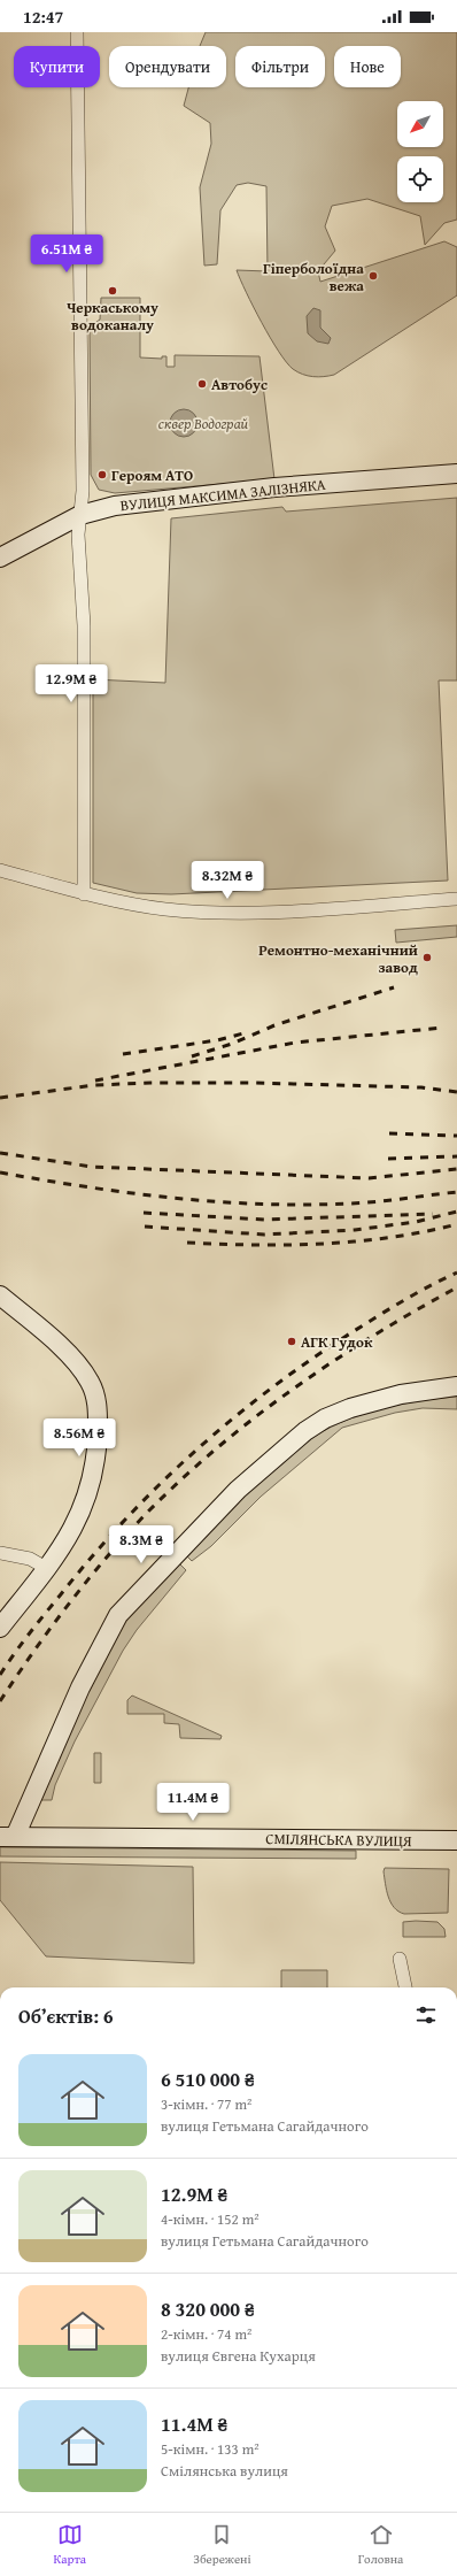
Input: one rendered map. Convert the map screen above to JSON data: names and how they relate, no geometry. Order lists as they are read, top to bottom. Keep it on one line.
{"streets":{"street":["ВУЛИЦЯ МАКСИМА ЗАЛІЗНЯКА","СМІЛЯНСЬКА ВУЛИЦЯ"]},"parks":["сквер Водограй"],"places":["Гіперболоїдна вежа","Черкаському водоканалу","Автобус","Героям АТО","Ремонтно-механічний завод","АГК Гудок"],"north":"bottom left","page":{"status":"12:47","chip":["Купити","Орендувати","Фільтри","Нове"],"price":["6.51M ₴","12.9M ₴","8.32M ₴","8.56M ₴","8.3M ₴","11.4M ₴"],"heading":"Об’єктів: 6","list":[{"name":"6 510 000 ₴","note":"3-кімн. · 77 m² · вулиця Гетьмана Сагайдачного"},{"name":"12.9M ₴","note":"4-кімн. · 152 m² · вулиця Гетьмана Сагайдачного"},{"name":"8 320 000 ₴","note":"2-кімн. · 74 m² · вулиця Євгена Кухарця"},{"name":"11.4M ₴","note":"5-кімн. · 133 m² · Смілянська вулиця"}],"tabs":["Карта","Збережені","Головна"]}}
